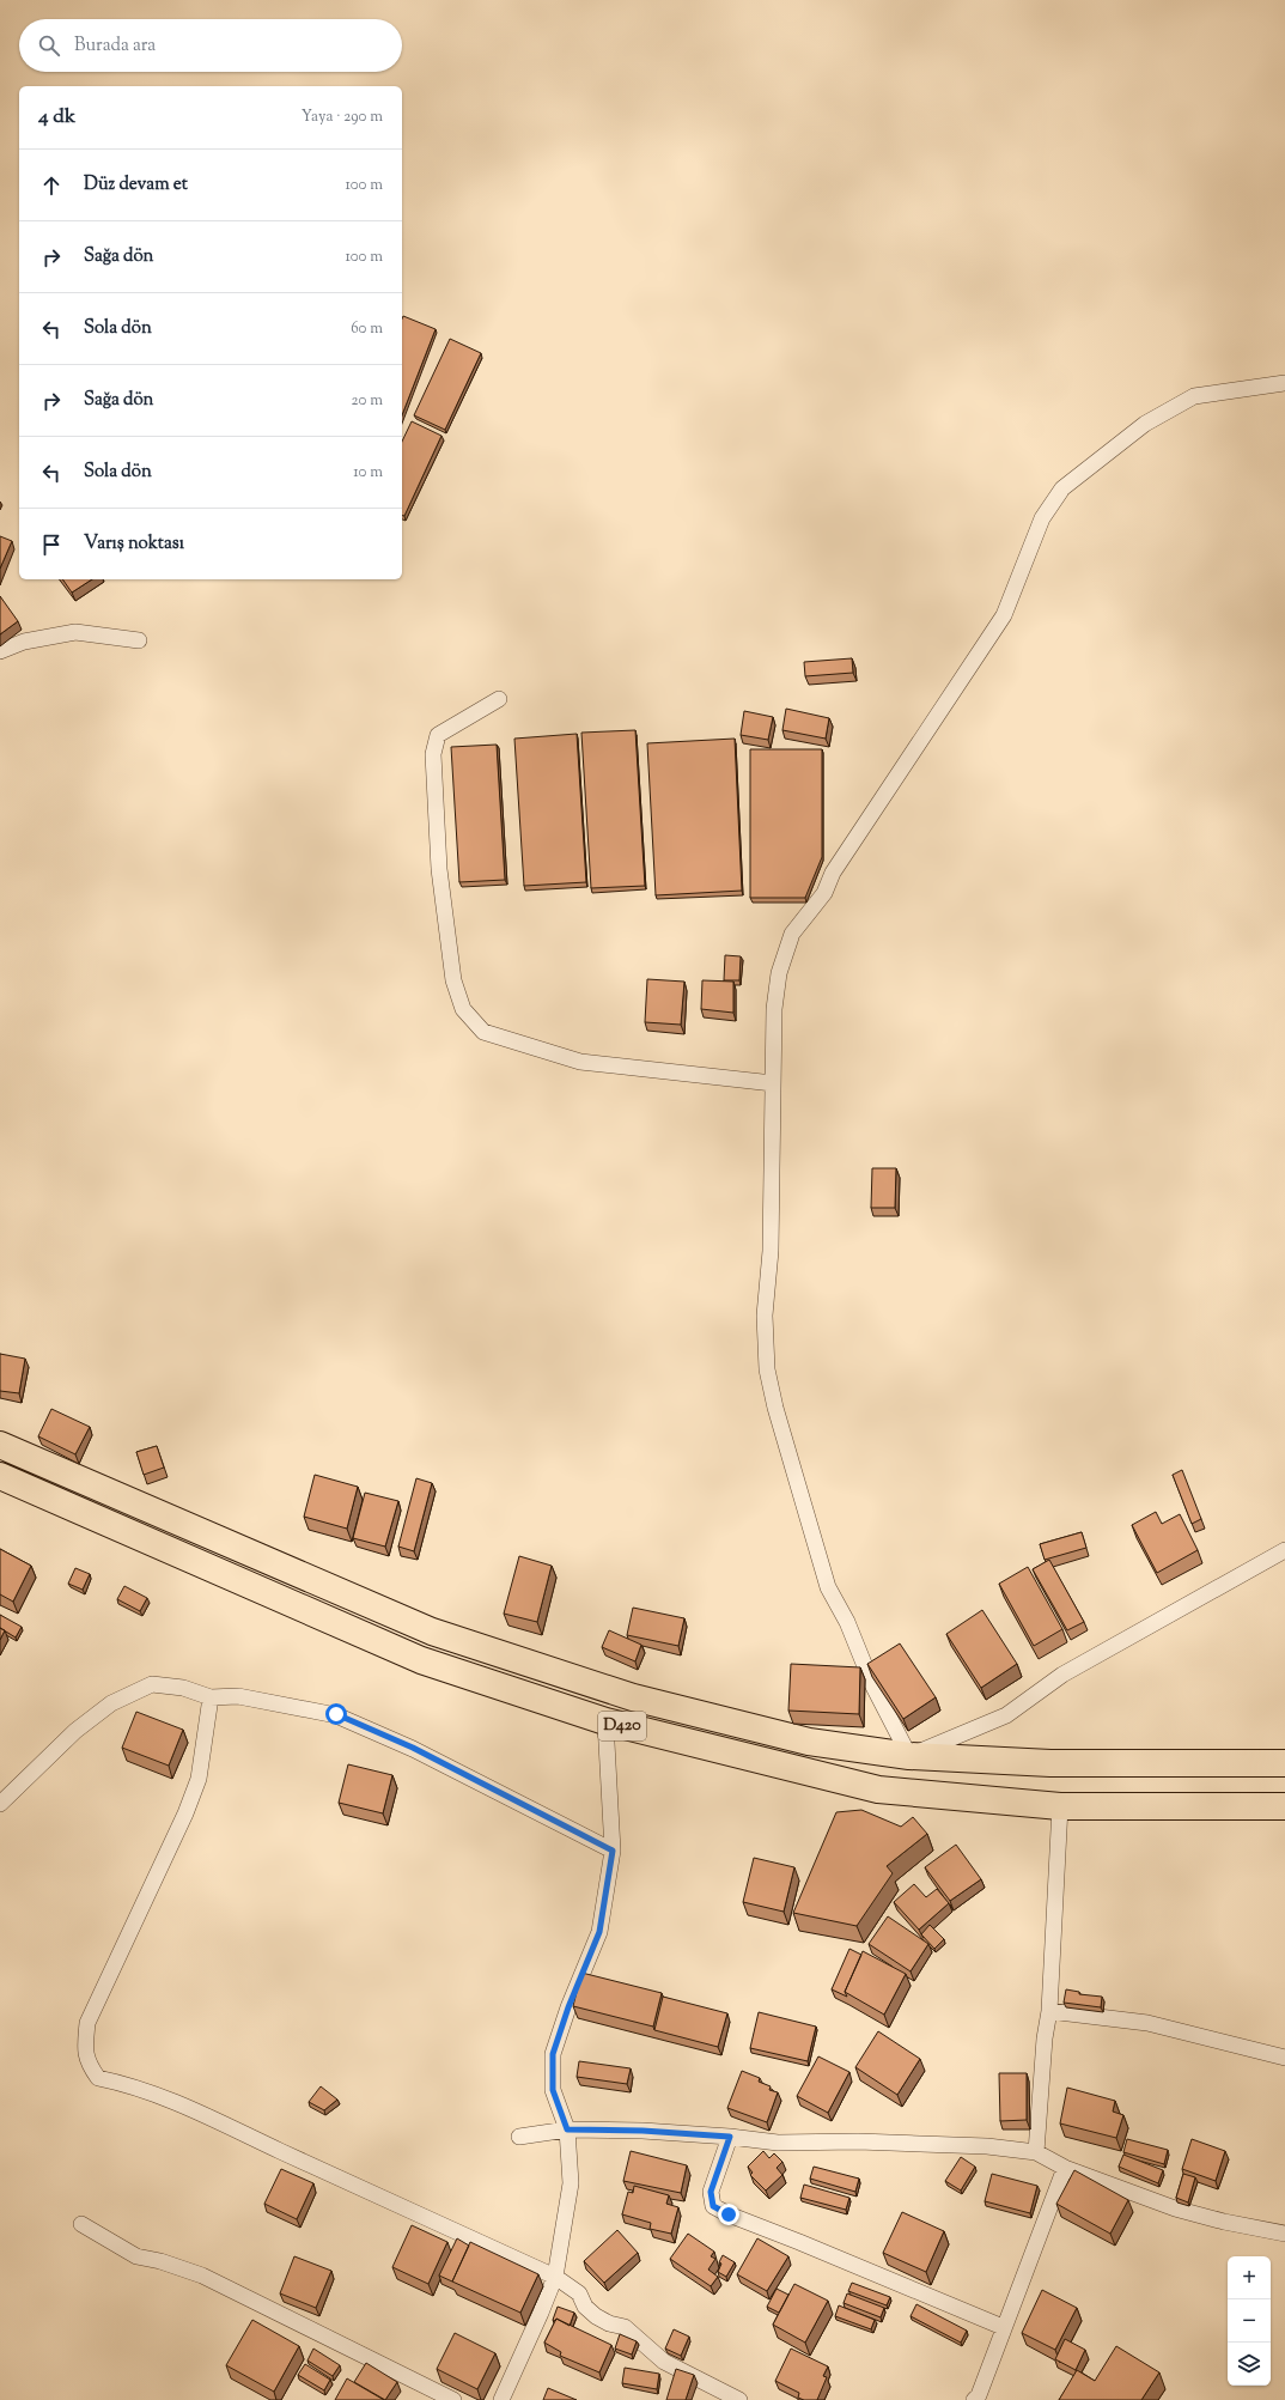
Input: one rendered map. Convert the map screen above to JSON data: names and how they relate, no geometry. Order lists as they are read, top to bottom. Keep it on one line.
{"streets":{"highway":["D420"]},"page":{"search":"Burada ara","heading":["4 dk","Yaya · 290 m"],"list":[["Düz devam et","100 m"],["Sağa dön","100 m"],["Sola dön","60 m"],["Sağa dön","20 m"],["Sola dön","10 m"],"Varış noktası"],"map_buttons":["+","−"]}}
